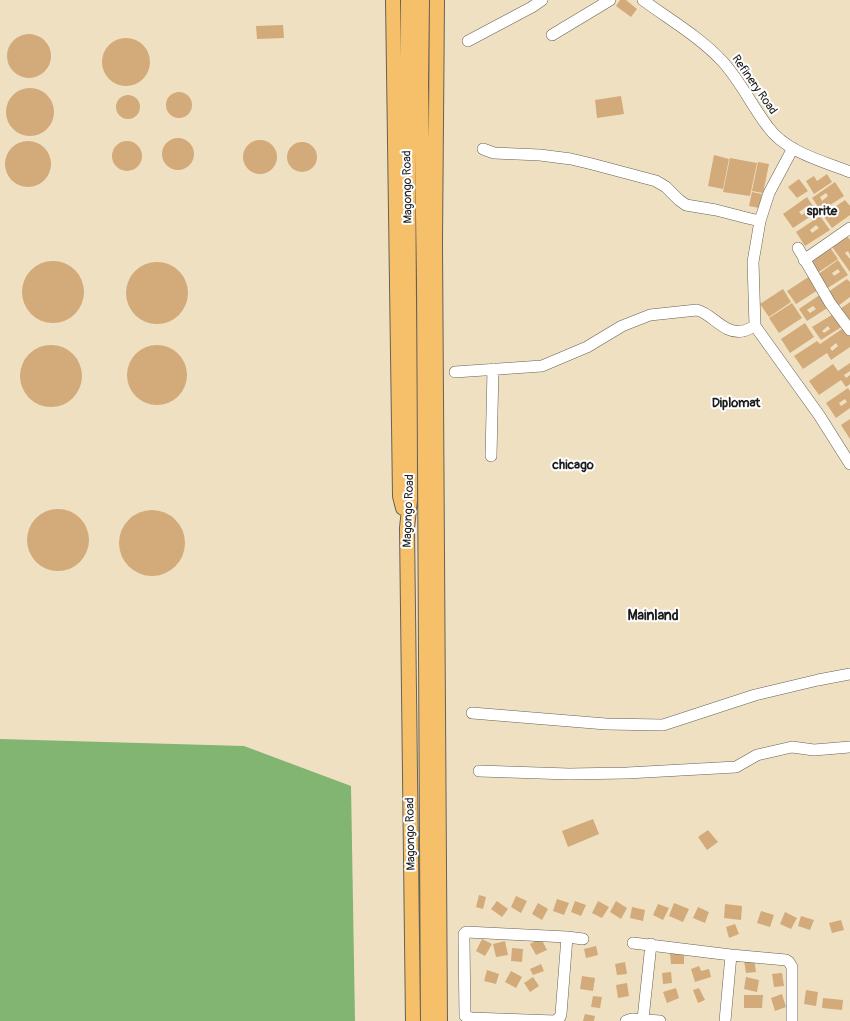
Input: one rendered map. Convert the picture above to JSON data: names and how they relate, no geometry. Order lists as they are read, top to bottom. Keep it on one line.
{"streets":{"main road":["Magongo Road"],"street":["Refinery Road"]},"districts":["sprite","Diplomat","chicago","Mainland"]}
